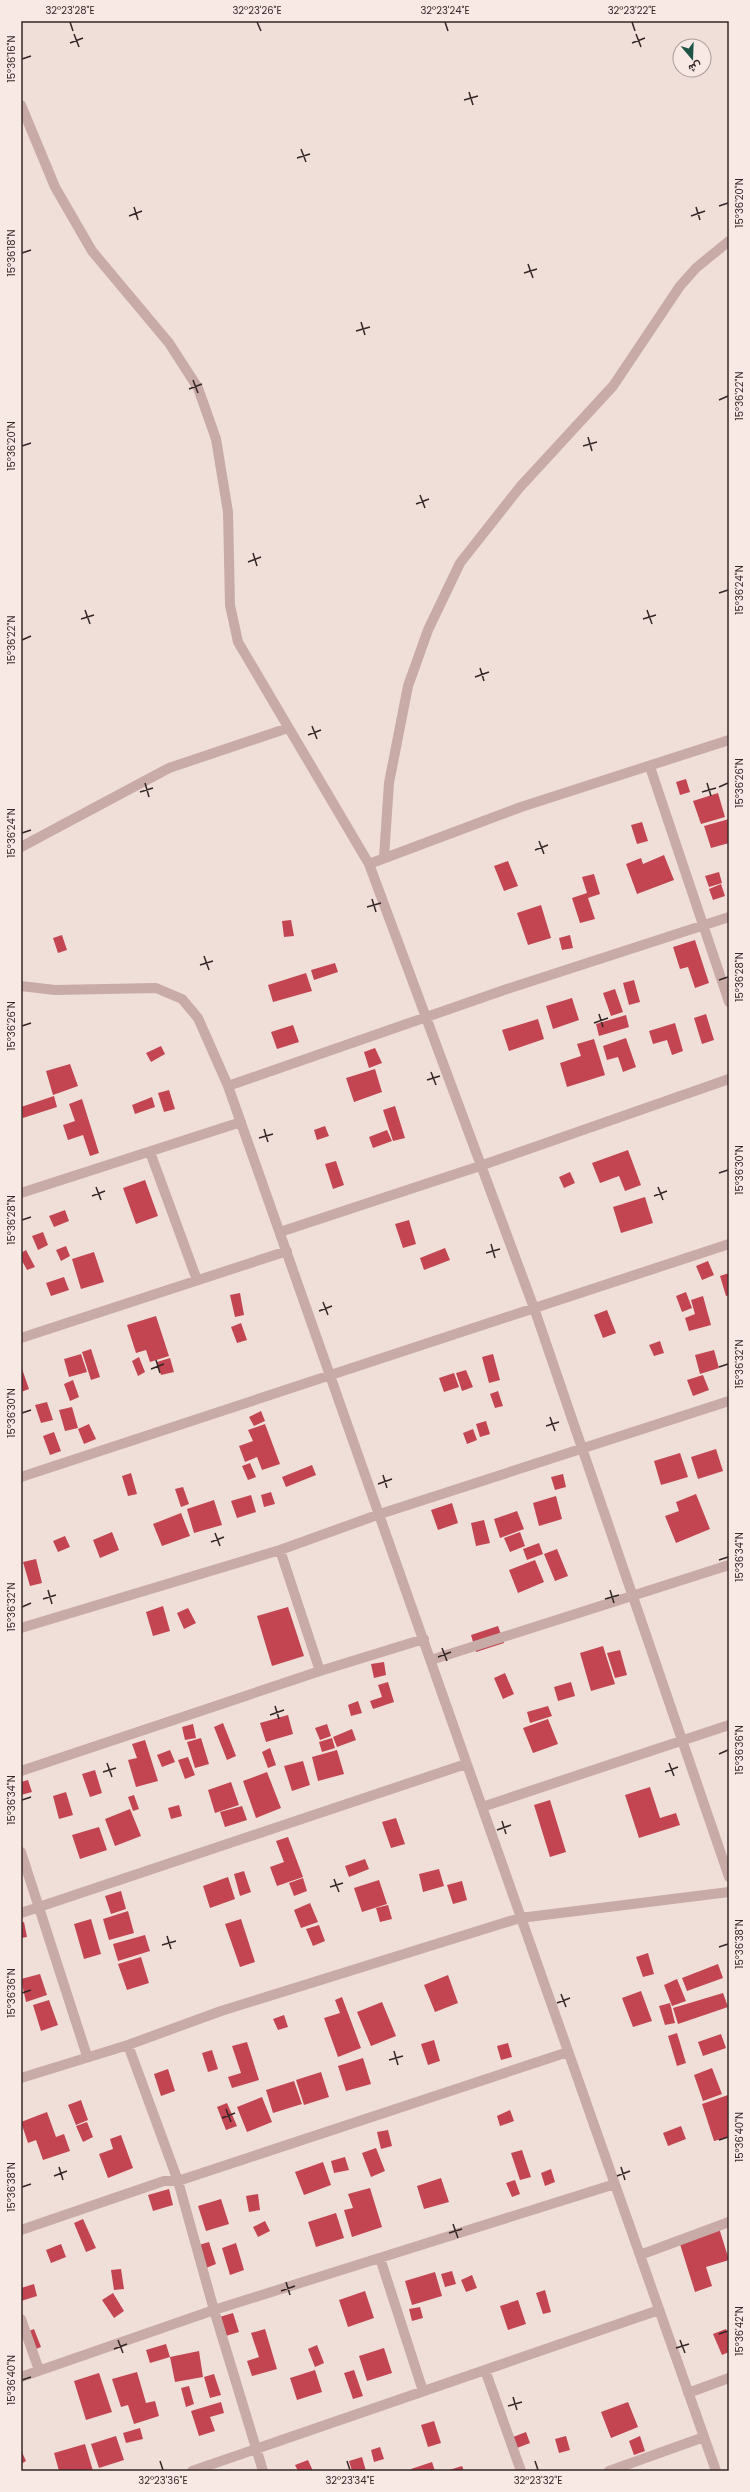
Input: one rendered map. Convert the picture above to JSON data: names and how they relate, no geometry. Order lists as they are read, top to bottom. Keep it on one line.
{"north":"bottom","coordinates":["32°23'28\"E","32°23'26\"E","32°23'24\"E","32°23'22\"E","15°36'16\"N","15°36'20\"N","15°36'18\"N","15°36'22\"N","15°36'24\"N","15°36'26\"N","15°36'28\"N","15°36'30\"N","15°36'32\"N","15°36'34\"N","15°36'36\"N","15°36'38\"N","15°36'40\"N","15°36'42\"N","32°23'36\"E","32°23'34\"E","32°23'32\"E"]}
